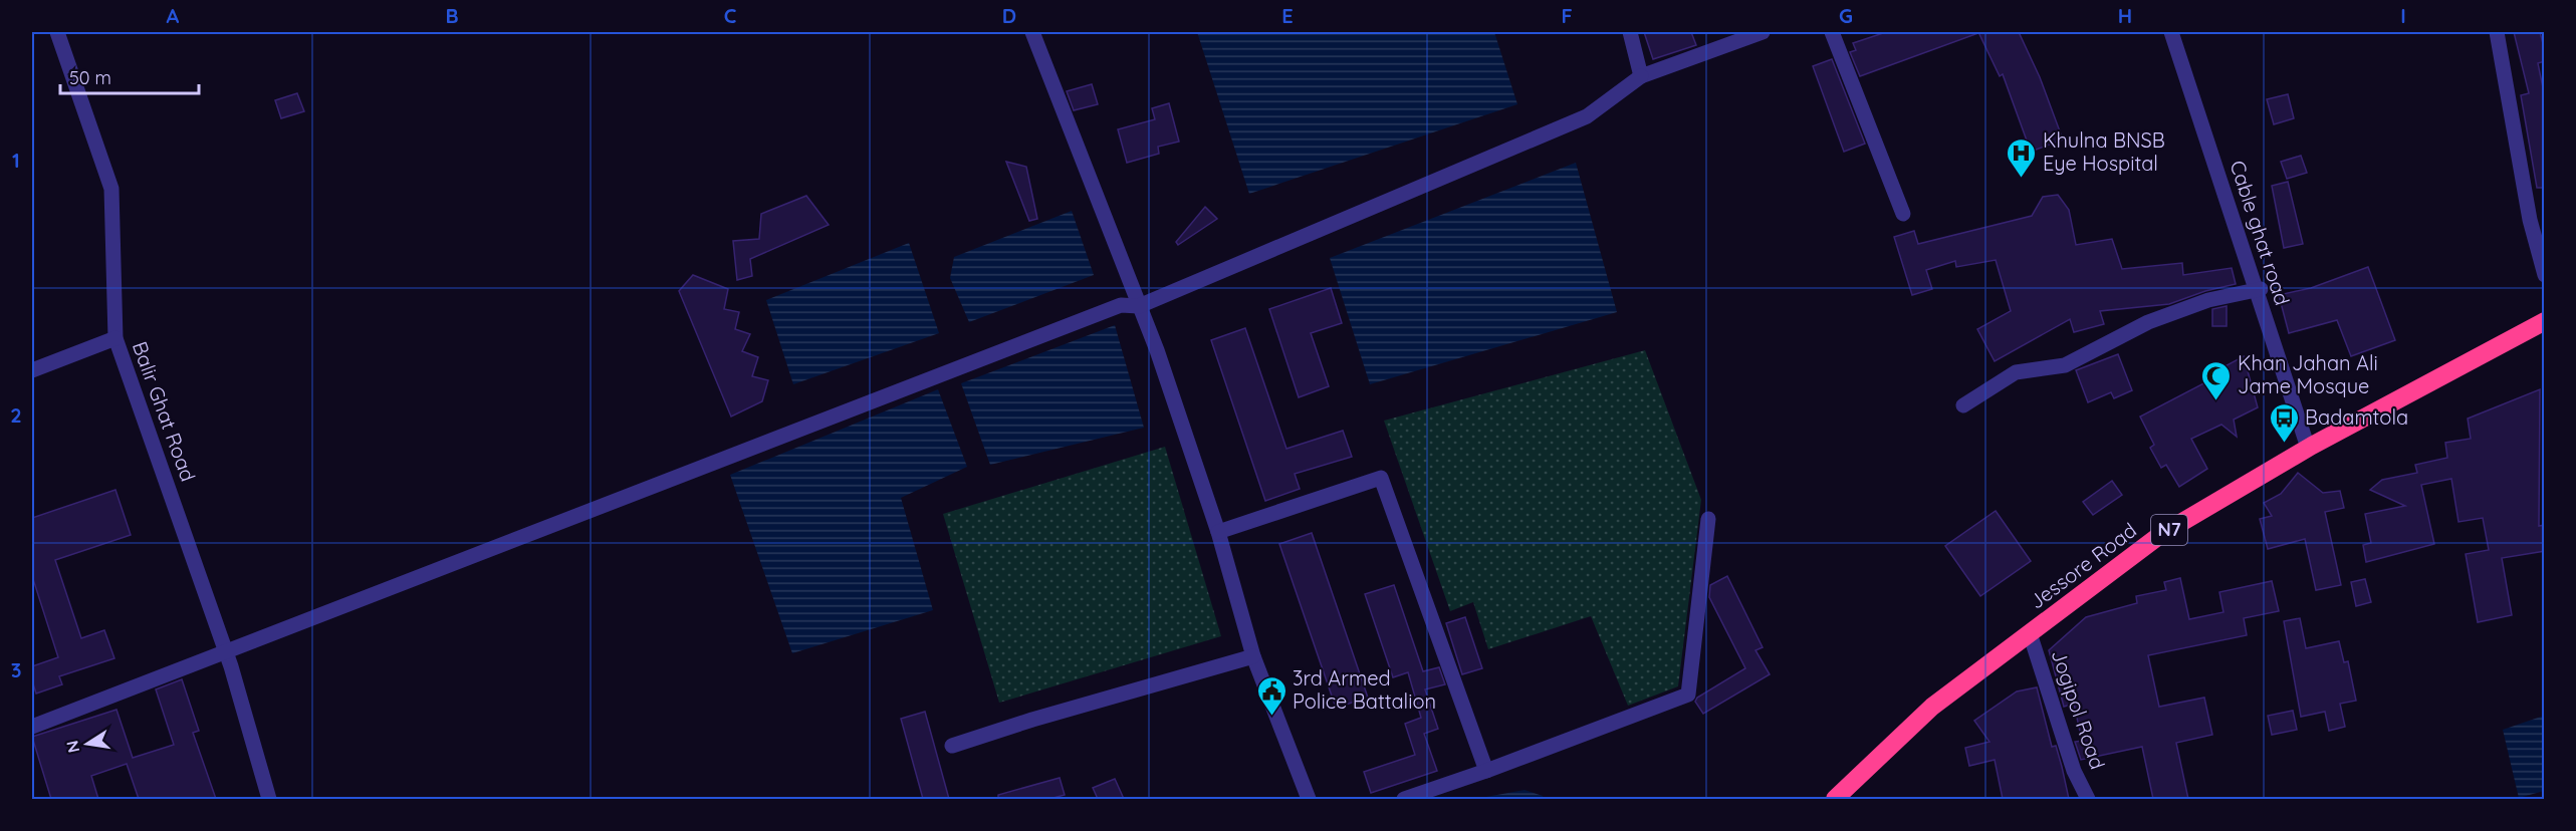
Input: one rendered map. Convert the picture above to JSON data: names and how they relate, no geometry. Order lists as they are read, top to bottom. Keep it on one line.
{"streets":{"highway":["N7","Jessore Road"],"street":["Cable ghat road","Balir Ghat Road","Jogipol Road"]},"crossings":[["Cable ghat road","Jessore Road"],["Jessore Road","Jogipol Road"]],"places":{"hospital":["Khulna BNSB Eye Hospital"],"mosque":["Khan Jahan Ali Jame Mosque"],"bus stop":["Badamtola"],"public building":["3rd Armed Police Battalion"]},"scale_bar":"50 m","north":"left","grid":{"columns":["A","B","C","D","E","F","G","H","I"],"rows":["1","2","3"]}}
